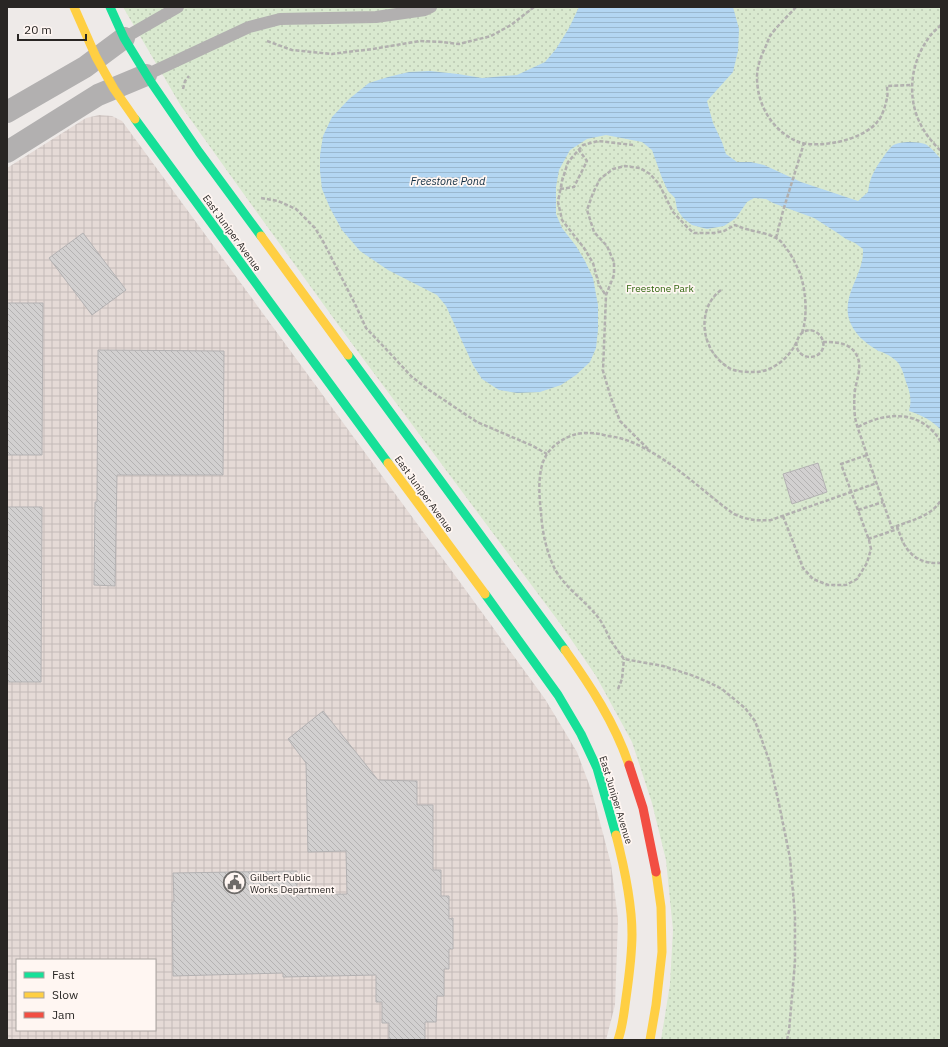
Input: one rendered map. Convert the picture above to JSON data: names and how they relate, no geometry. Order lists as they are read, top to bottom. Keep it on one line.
{"streets":{"street":["East Juniper Avenue"]},"water":["Freestone Pond"],"parks":["Freestone Park"],"places":{"public building":["Gilbert Public Works Department"]},"legend":["Fast","Slow","Jam"],"scale_bar":"20 m"}
